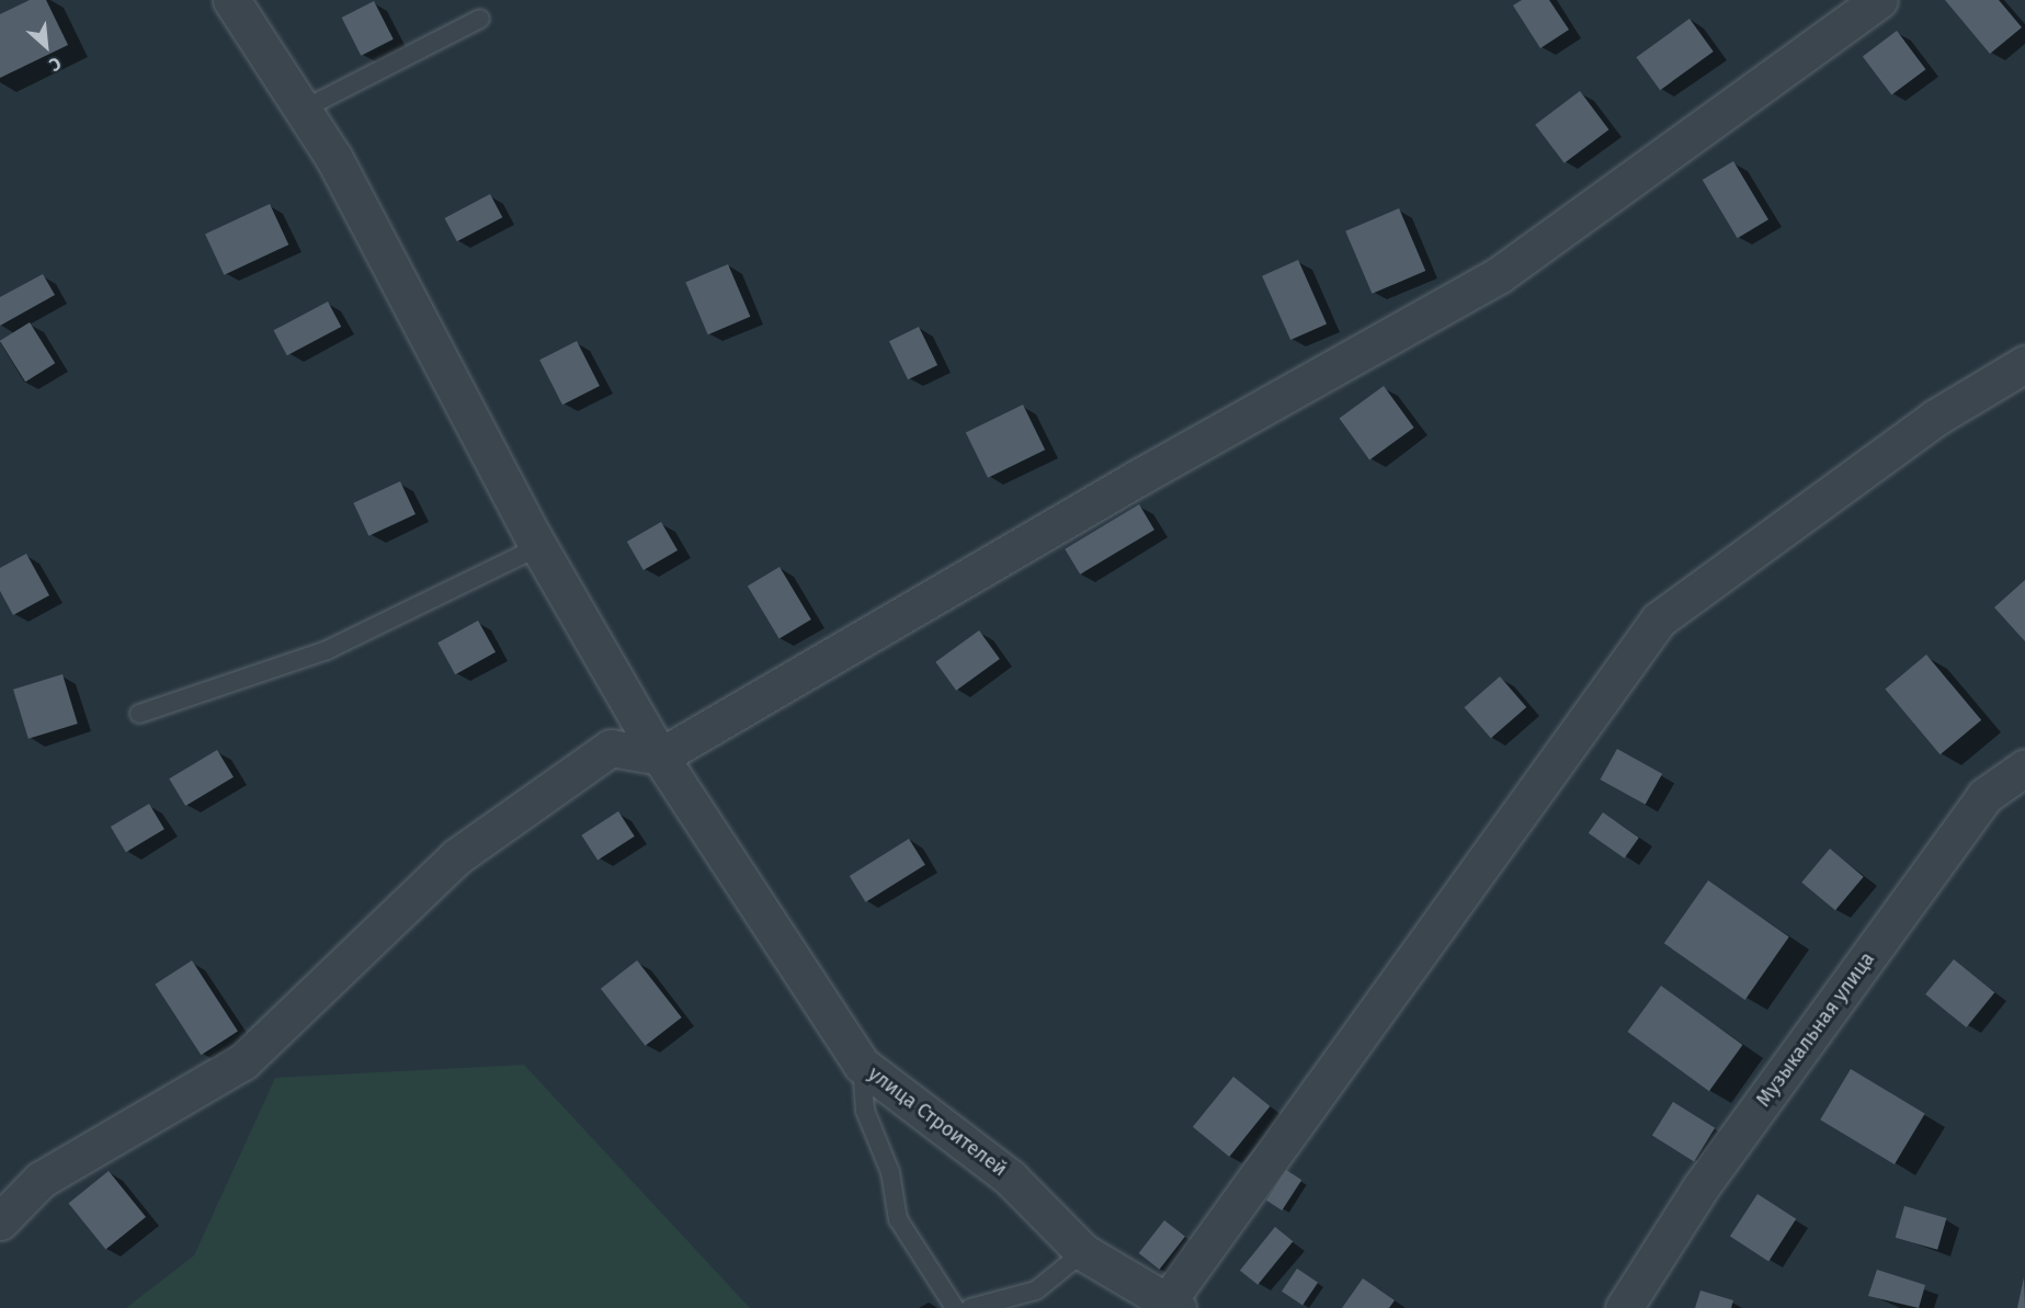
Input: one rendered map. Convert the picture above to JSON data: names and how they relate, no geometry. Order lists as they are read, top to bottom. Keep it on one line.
{"streets":{"street":["Музыкальная улица","улица Строителей"]},"north":"bottom right"}
